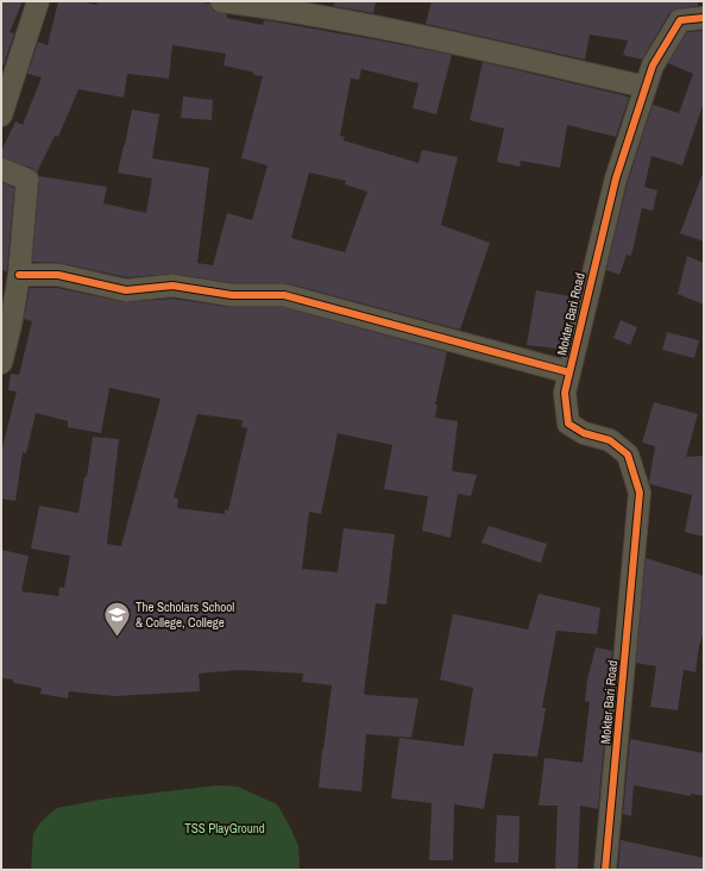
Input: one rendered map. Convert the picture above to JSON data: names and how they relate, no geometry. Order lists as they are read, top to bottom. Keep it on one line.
{"streets":{"street":["Mokter Bari Road"]},"parks":["TSS PlayGround"],"places":{"school or university":["The Scholars School & College, College"]}}
